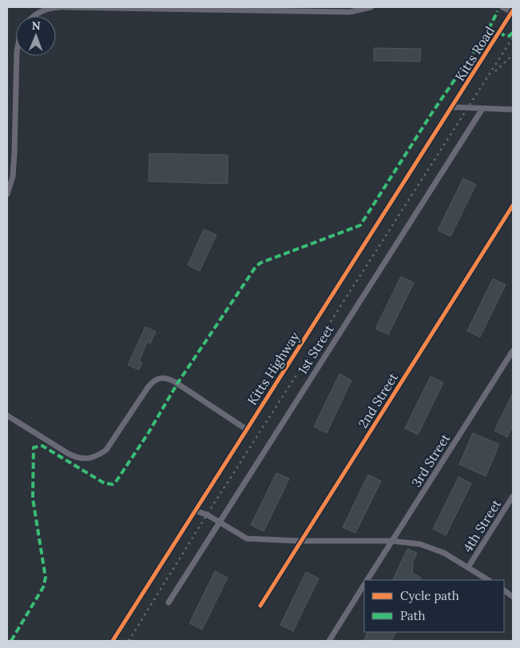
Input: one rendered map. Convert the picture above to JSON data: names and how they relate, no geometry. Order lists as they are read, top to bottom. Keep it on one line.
{"streets":{"street":["Kitts Road","1st Street","Kitts Highway","2nd Street","3rd Street","4th Street"]},"crossings":[["Kitts Road","Kitts Highway"]],"legend":["Cycle path","Path"],"north":"top"}
